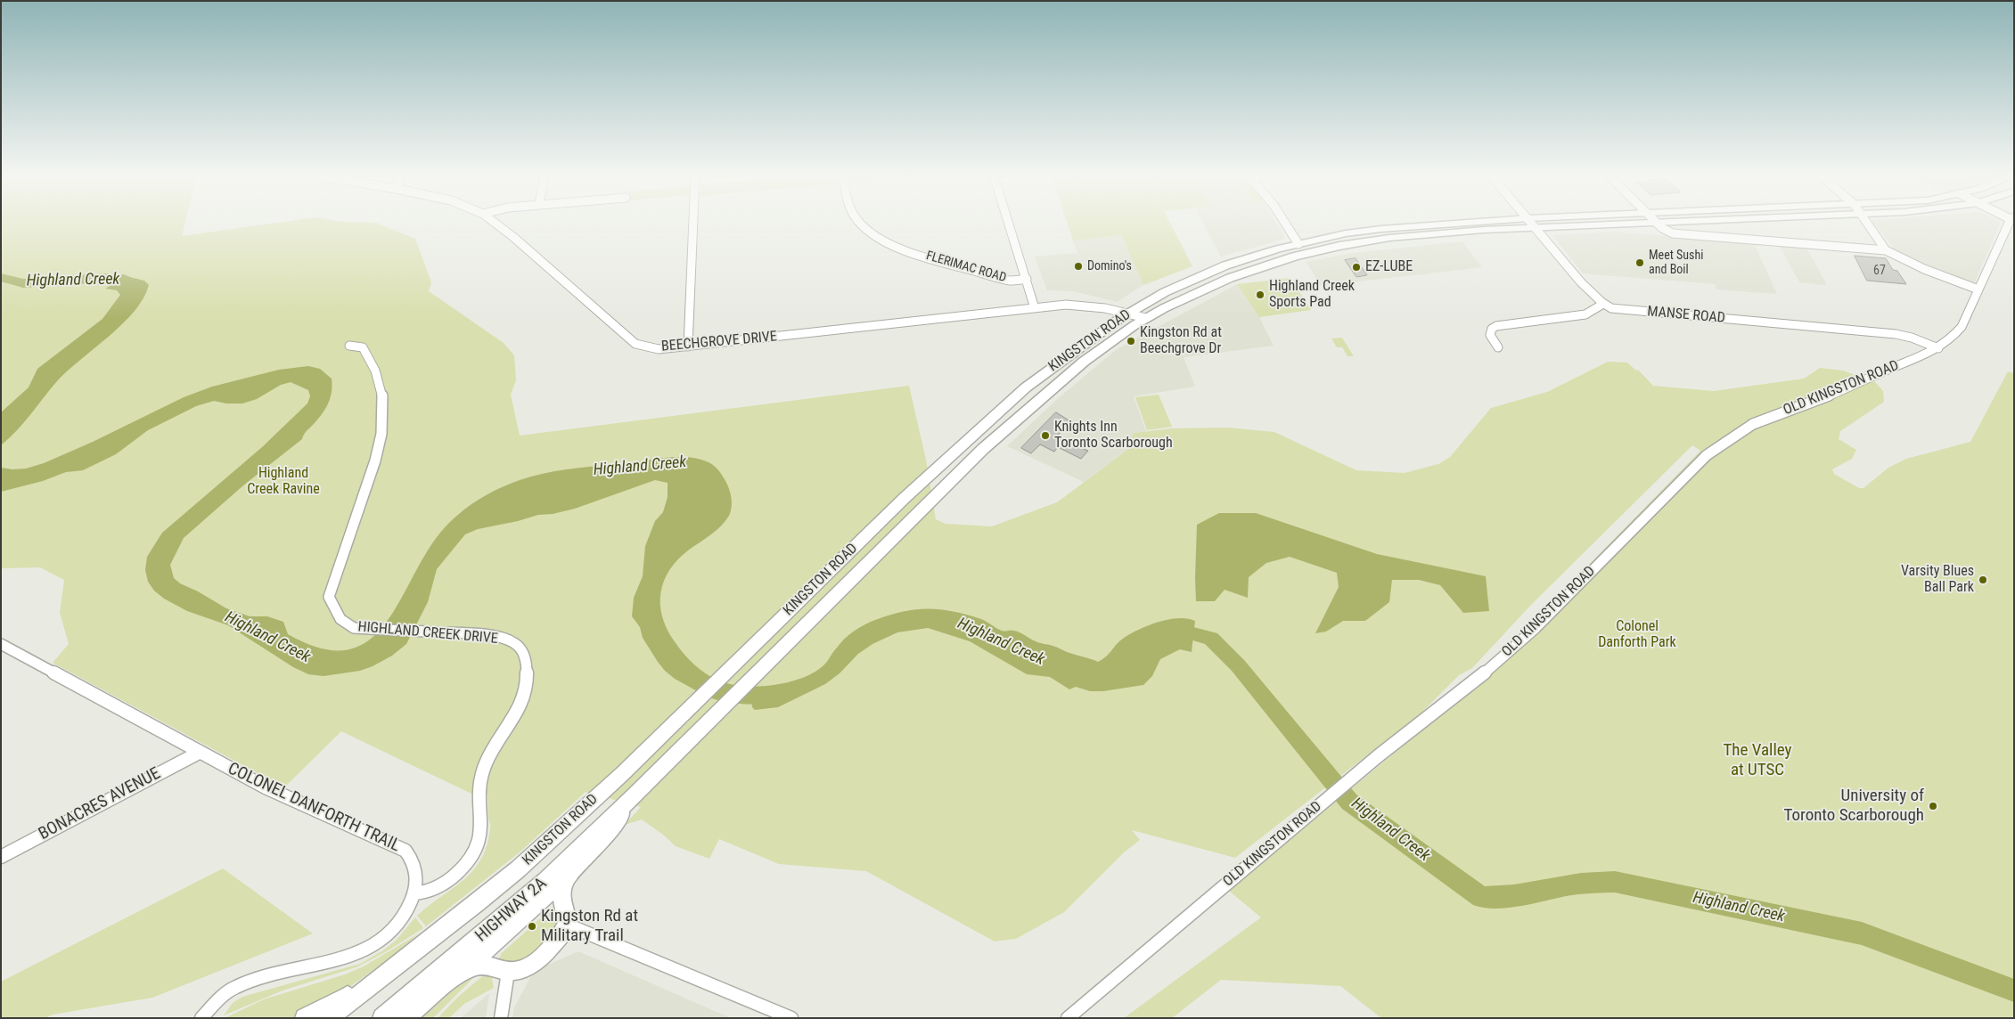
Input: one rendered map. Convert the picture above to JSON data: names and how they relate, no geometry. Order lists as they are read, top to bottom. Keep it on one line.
{"streets":{"main road":["KINGSTON ROAD","HIGHWAY 2A"],"street":["FLERIMAC ROAD","MANSE ROAD","BEECHGROVE DRIVE","OLD KINGSTON ROAD","HIGHLAND CREEK DRIVE","BONACRES AVENUE","COLONEL DANFORTH TRAIL"]},"crossings":[["MANSE ROAD","OLD KINGSTON ROAD"],["KINGSTON ROAD","BEECHGROVE DRIVE"],["KINGSTON ROAD","HIGHWAY 2A"],["HIGHLAND CREEK DRIVE","COLONEL DANFORTH TRAIL"],["BONACRES AVENUE","COLONEL DANFORTH TRAIL"]],"water":["Highland Creek"],"parks":["Highland Creek Ravine","Colonel Danforth Park","The Valley at UTSC"],"places":["Meet Sushi and Boil","Domino's","EZ-LUBE","Highland Creek Sports Pad","Kingston Rd at Beechgrove Dr","Knights Inn Toronto Scarborough","Varsity Blues Ball Park","University of Toronto Scarborough","Kingston Rd at Military Trail"],"house_numbers":["67"]}
